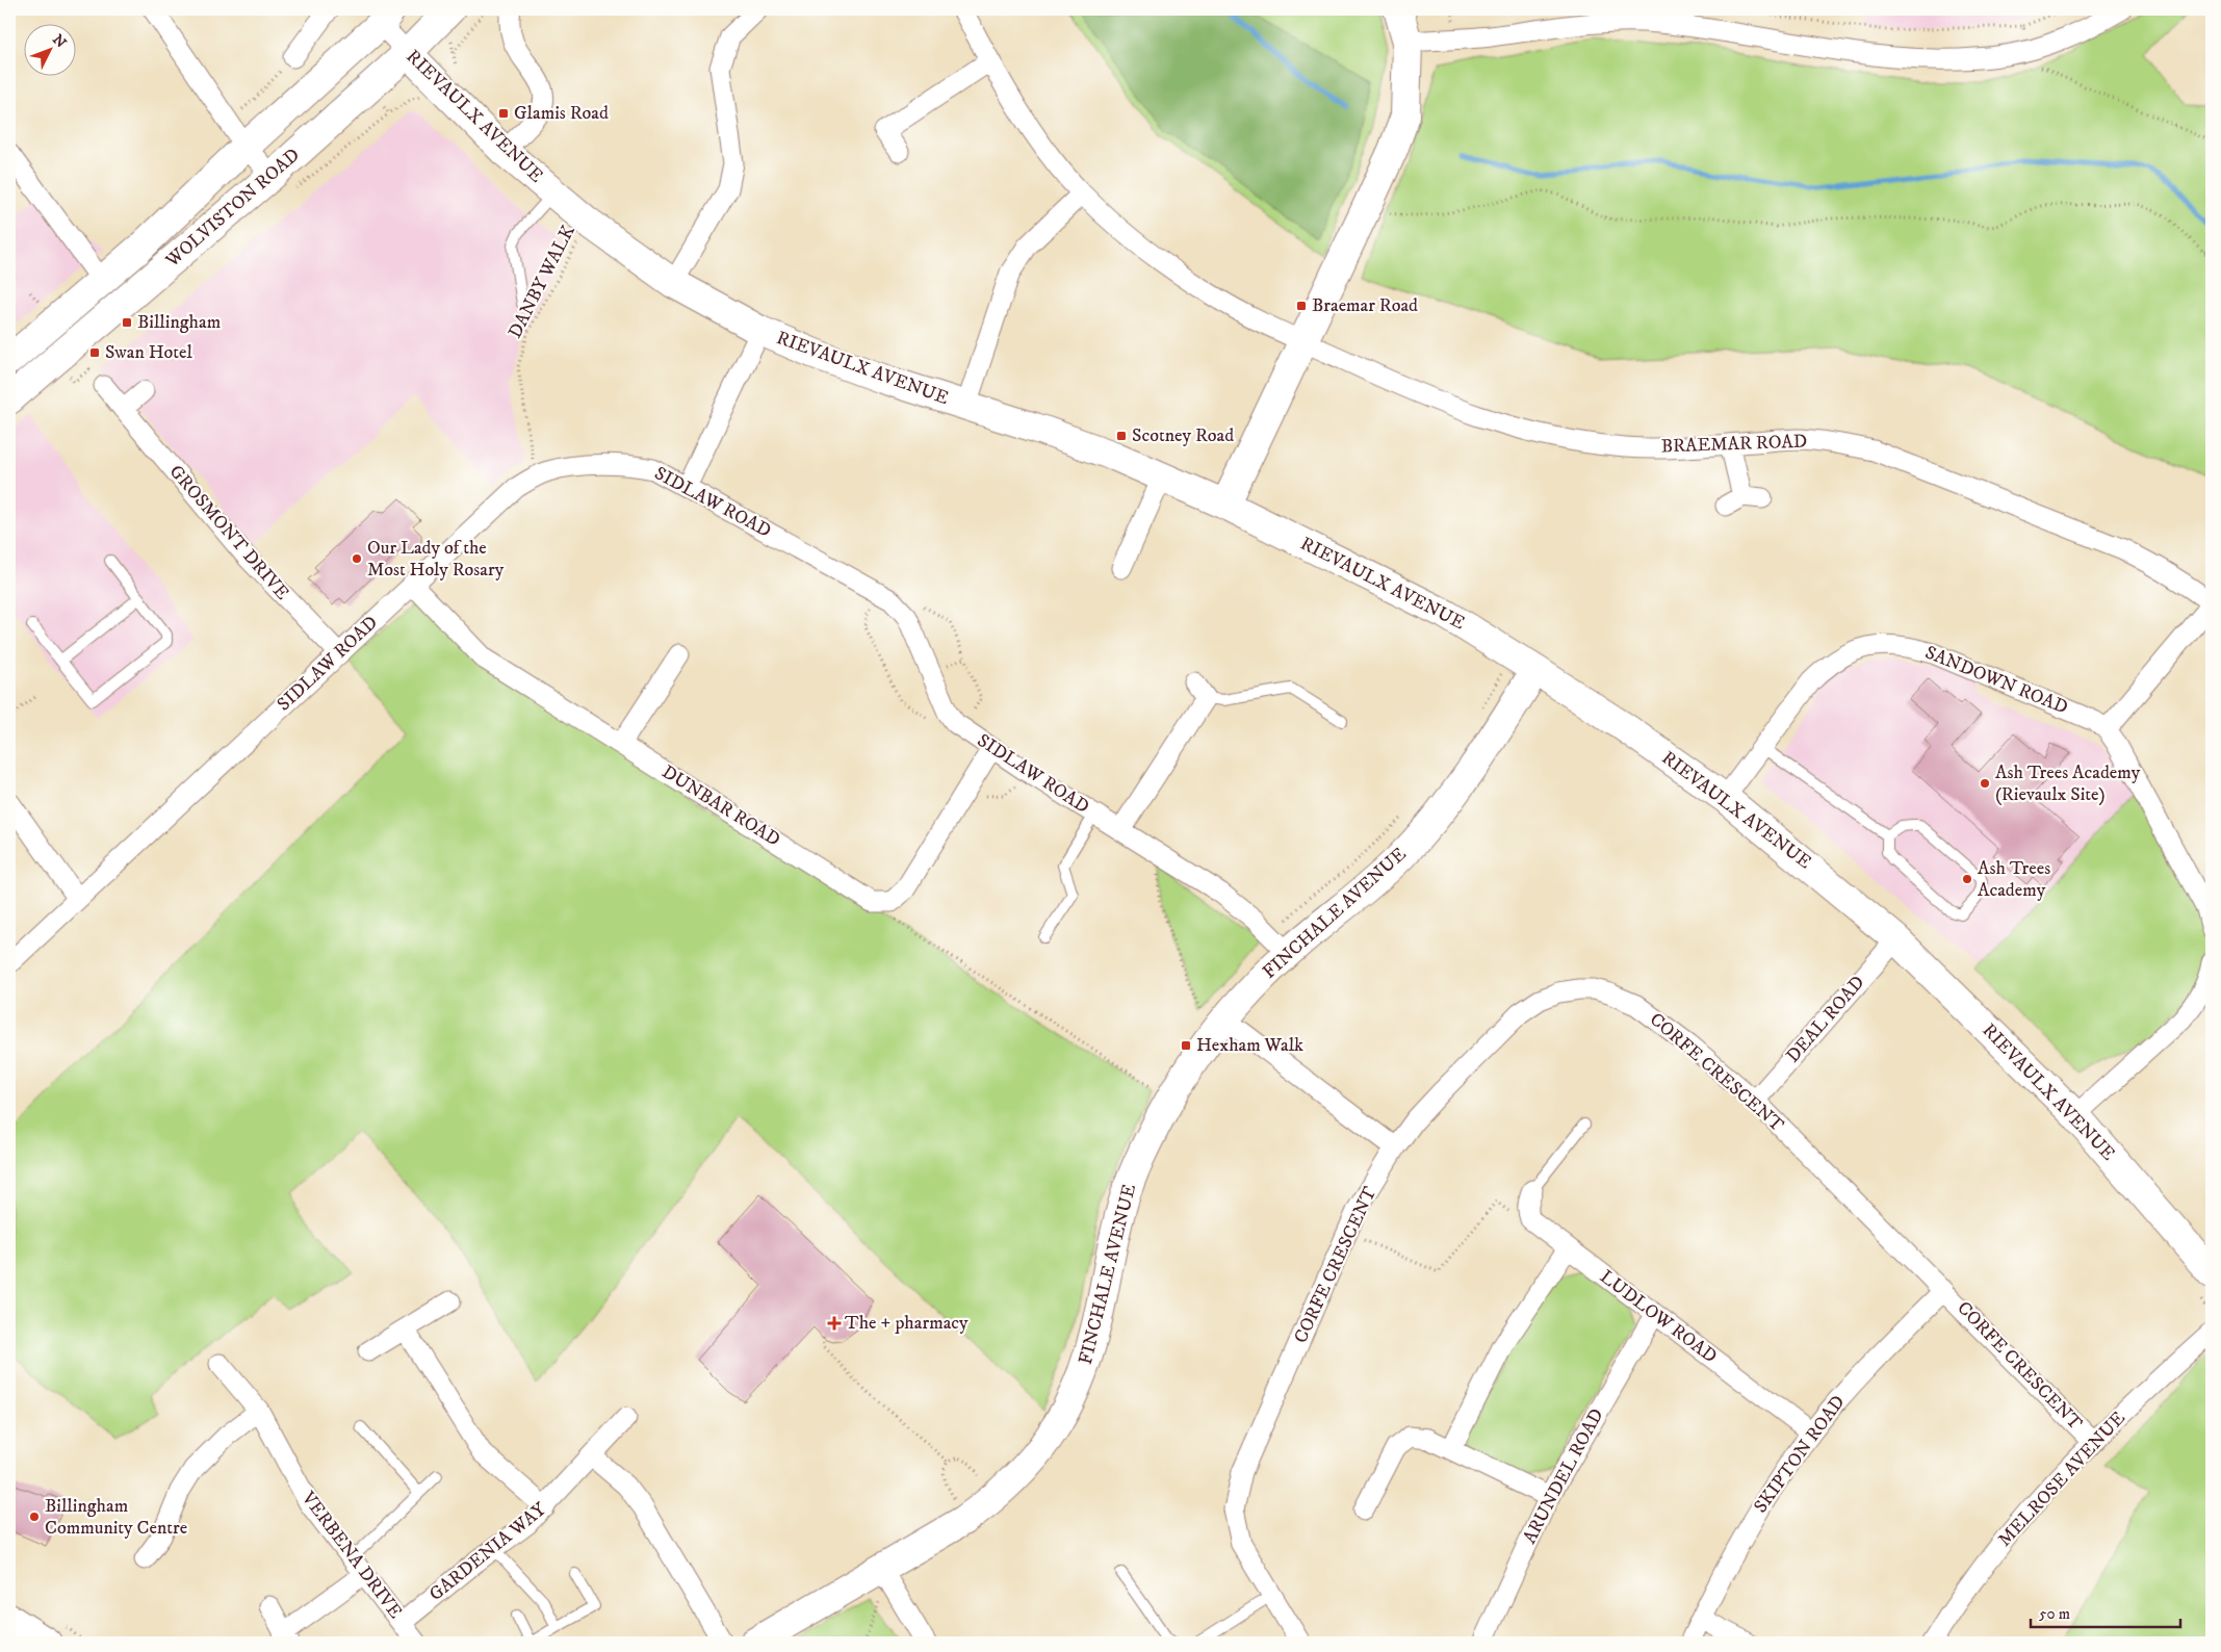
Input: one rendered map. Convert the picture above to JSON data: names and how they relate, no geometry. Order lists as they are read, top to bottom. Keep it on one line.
{"streets":{"street":["RIEVAULX AVENUE","WOLVISTON ROAD","BRAEMAR ROAD","SIDLAW ROAD","GROSMONT DRIVE","SANDOWN ROAD","DUNBAR ROAD","FINCHALE AVENUE","DEAL ROAD","CORFE CRESCENT","LUDLOW ROAD","SKIPTON ROAD","ARUNDEL ROAD","MELROSE AVENUE","GARDENIA WAY","VERBENA DRIVE"],"path":["DANBY WALK"]},"crossings":[["RIEVAULX AVENUE","WOLVISTON ROAD"],["RIEVAULX AVENUE","DANBY WALK"],["RIEVAULX AVENUE","SANDOWN ROAD"],["RIEVAULX AVENUE","FINCHALE AVENUE"],["RIEVAULX AVENUE","DEAL ROAD"],["DANBY WALK","SIDLAW ROAD"],["SIDLAW ROAD","GROSMONT DRIVE"],["SIDLAW ROAD","DUNBAR ROAD"],["SIDLAW ROAD","FINCHALE AVENUE"],["DEAL ROAD","CORFE CRESCENT"],["CORFE CRESCENT","SKIPTON ROAD"],["CORFE CRESCENT","MELROSE AVENUE"],["LUDLOW ROAD","SKIPTON ROAD"],["LUDLOW ROAD","ARUNDEL ROAD"],["GARDENIA WAY","VERBENA DRIVE"]],"places":{"transit":["Glamis Road","Braemar Road","Billingham","Swan Hotel","Scotney Road","Hexham Walk"],"other":["Our Lady of the Most Holy Rosary","Ash Trees Academy (Rievaulx Site)","Ash Trees Academy","Billingham Community Centre"],"health":["The + pharmacy"]},"scale_bar":"50 m","north":"top right"}
